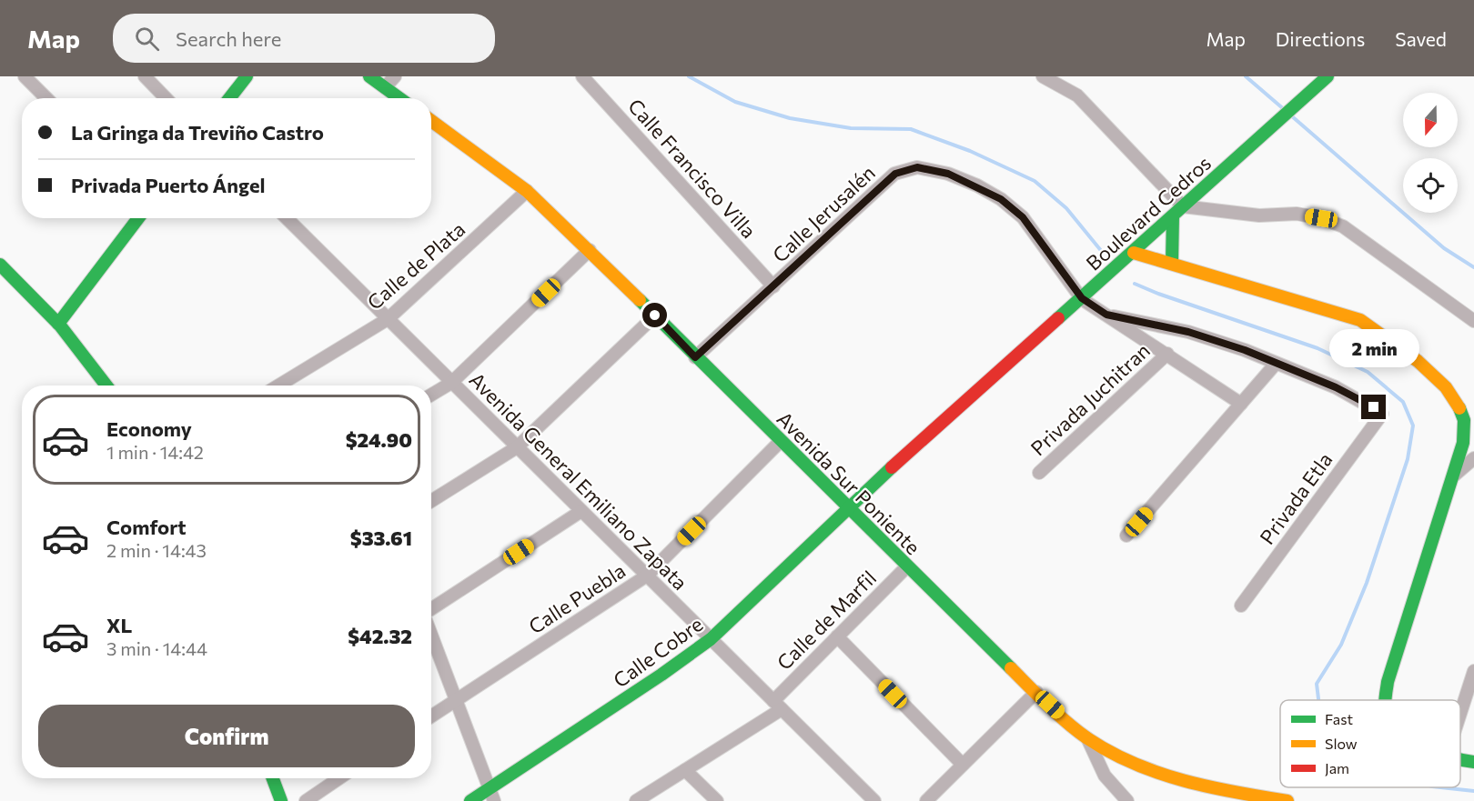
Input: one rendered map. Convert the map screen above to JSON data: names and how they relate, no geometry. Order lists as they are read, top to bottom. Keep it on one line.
{"streets":{"main road":["Boulevard Cedros","Avenida Sur Poniente","Calle Cobre"],"street":["Calle Francisco Villa","Calle Jerusalén","Calle de Plata","Privada Juchitran","Avenida General Emiliano Zapata","Privada Etla","Calle Puebla","Calle de Marfil"]},"crossings":[["Calle Francisco Villa","Calle Jerusalén"],["Boulevard Cedros","Calle Jerusalén"],["Boulevard Cedros","Avenida Sur Poniente"],["Boulevard Cedros","Calle Cobre"],["Calle Jerusalén","Avenida Sur Poniente"],["Calle de Plata","Avenida General Emiliano Zapata"],["Calle de Plata","Avenida Sur Poniente"],["Avenida General Emiliano Zapata","Calle Puebla"],["Avenida General Emiliano Zapata","Calle de Marfil"],["Avenida General Emiliano Zapata","Calle Cobre"],["Avenida Sur Poniente","Calle Puebla"],["Avenida Sur Poniente","Calle de Marfil"],["Avenida Sur Poniente","Calle Cobre"]],"legend":["Fast","Slow","Jam"],"north":"bottom","page":{"header":"Map","search":"Search here","nav":["Map","Directions","Saved"],"banner":["La Gringa da Treviño Castro","Privada Puerto Ángel"],"bubble":"2 min","list":[{"name":"Economy","note":"1 min · 14:42","value":"$24.90"},{"name":"Comfort","note":"2 min · 14:43","value":"$33.61"},{"name":"XL","note":"3 min · 14:44","value":"$42.32"}],"buttons":"Confirm"}}
